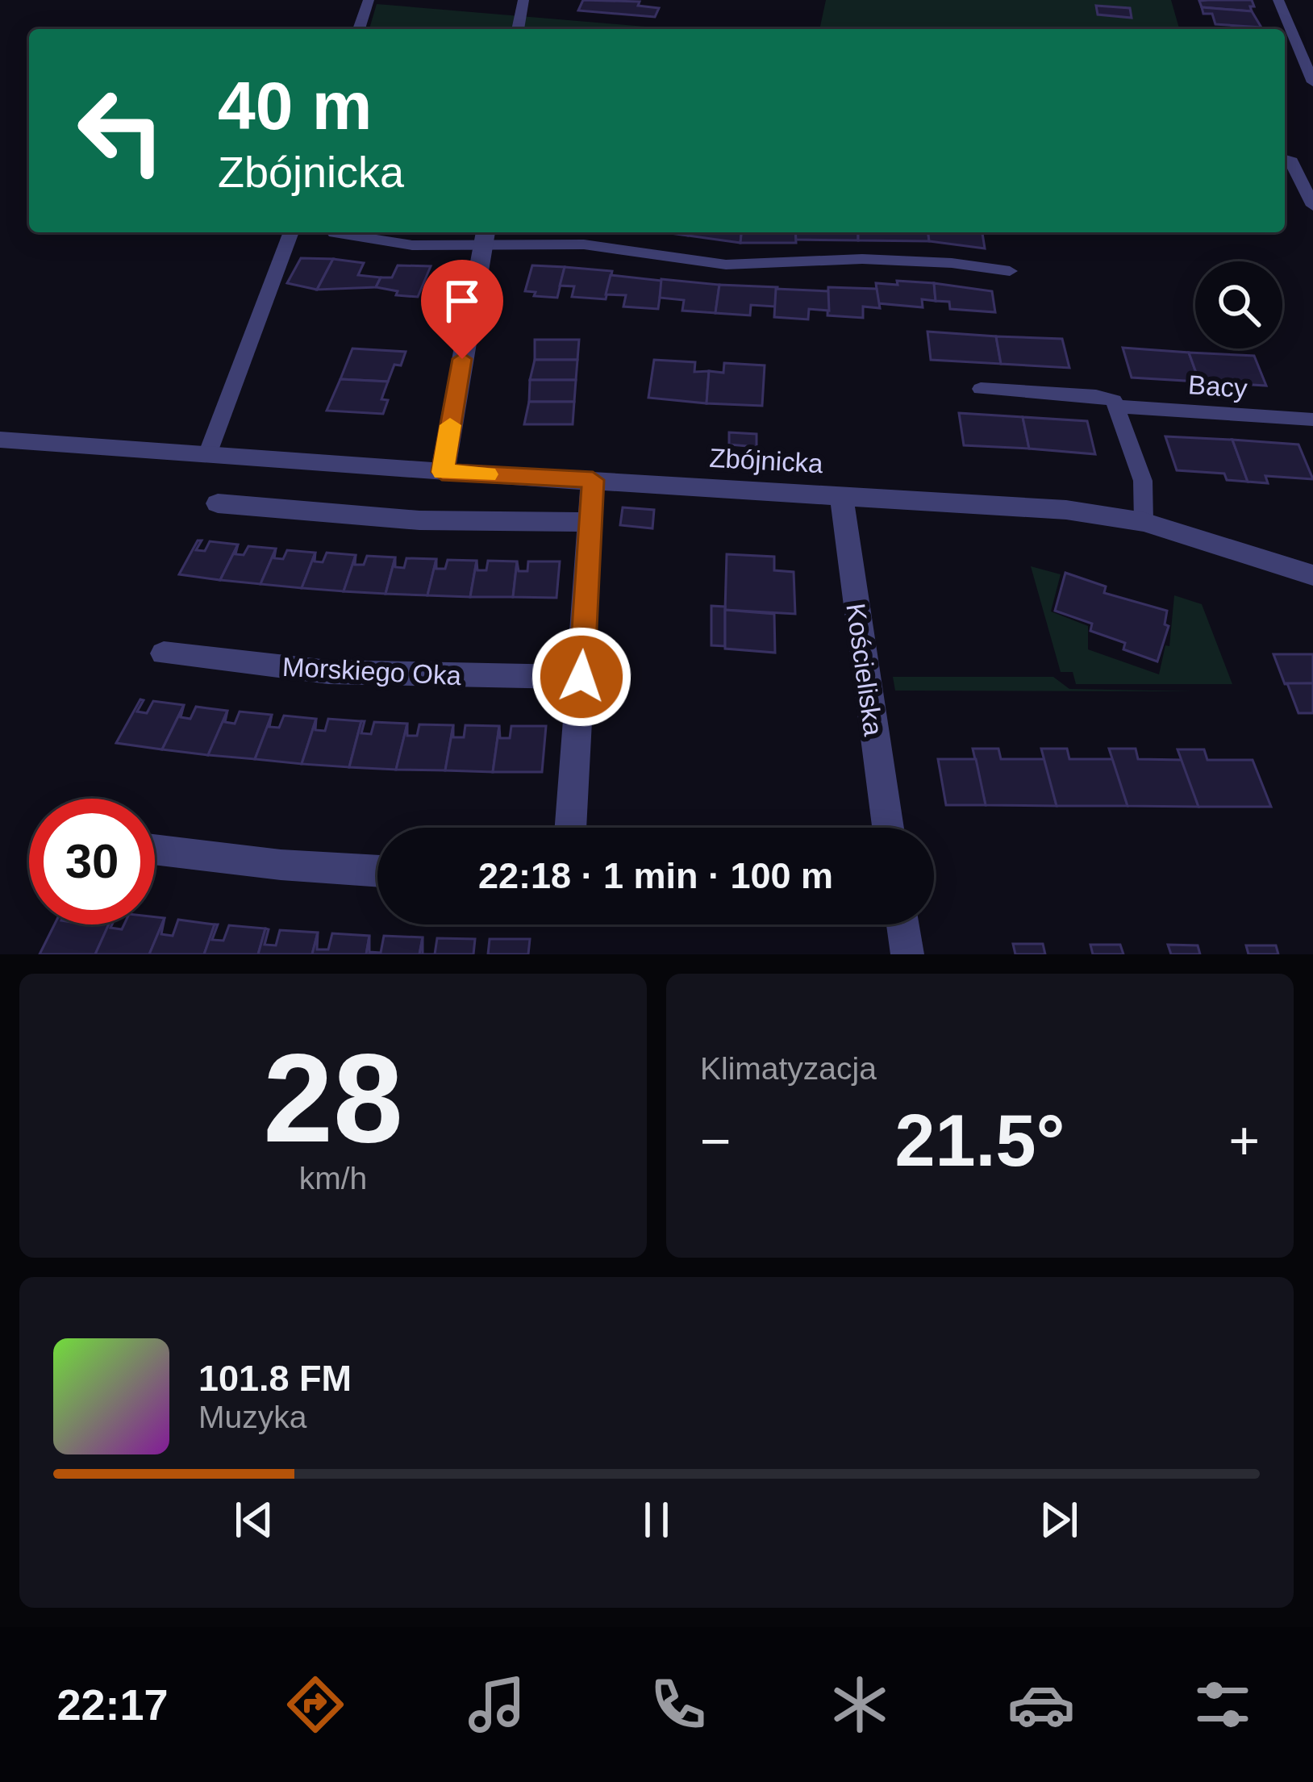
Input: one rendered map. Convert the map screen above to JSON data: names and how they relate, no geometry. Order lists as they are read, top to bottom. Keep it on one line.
{"streets":{"street":["Zbójnicka","Kościeliska","Morskiego Oka"],"lane":["Bacy"]},"crossings":[["Zbójnicka","Kościeliska"]],"page":{"turn":["40 m","Zbójnicka"],"limit":"30","trip":"22:18 · 1 min · 100 m","tile":[["28","km/h"],"Klimatyzacja"],"heat":["−","21.5°","+"],"song":["101.8 FM","Muzyka"],"tabs":"22:17"}}
